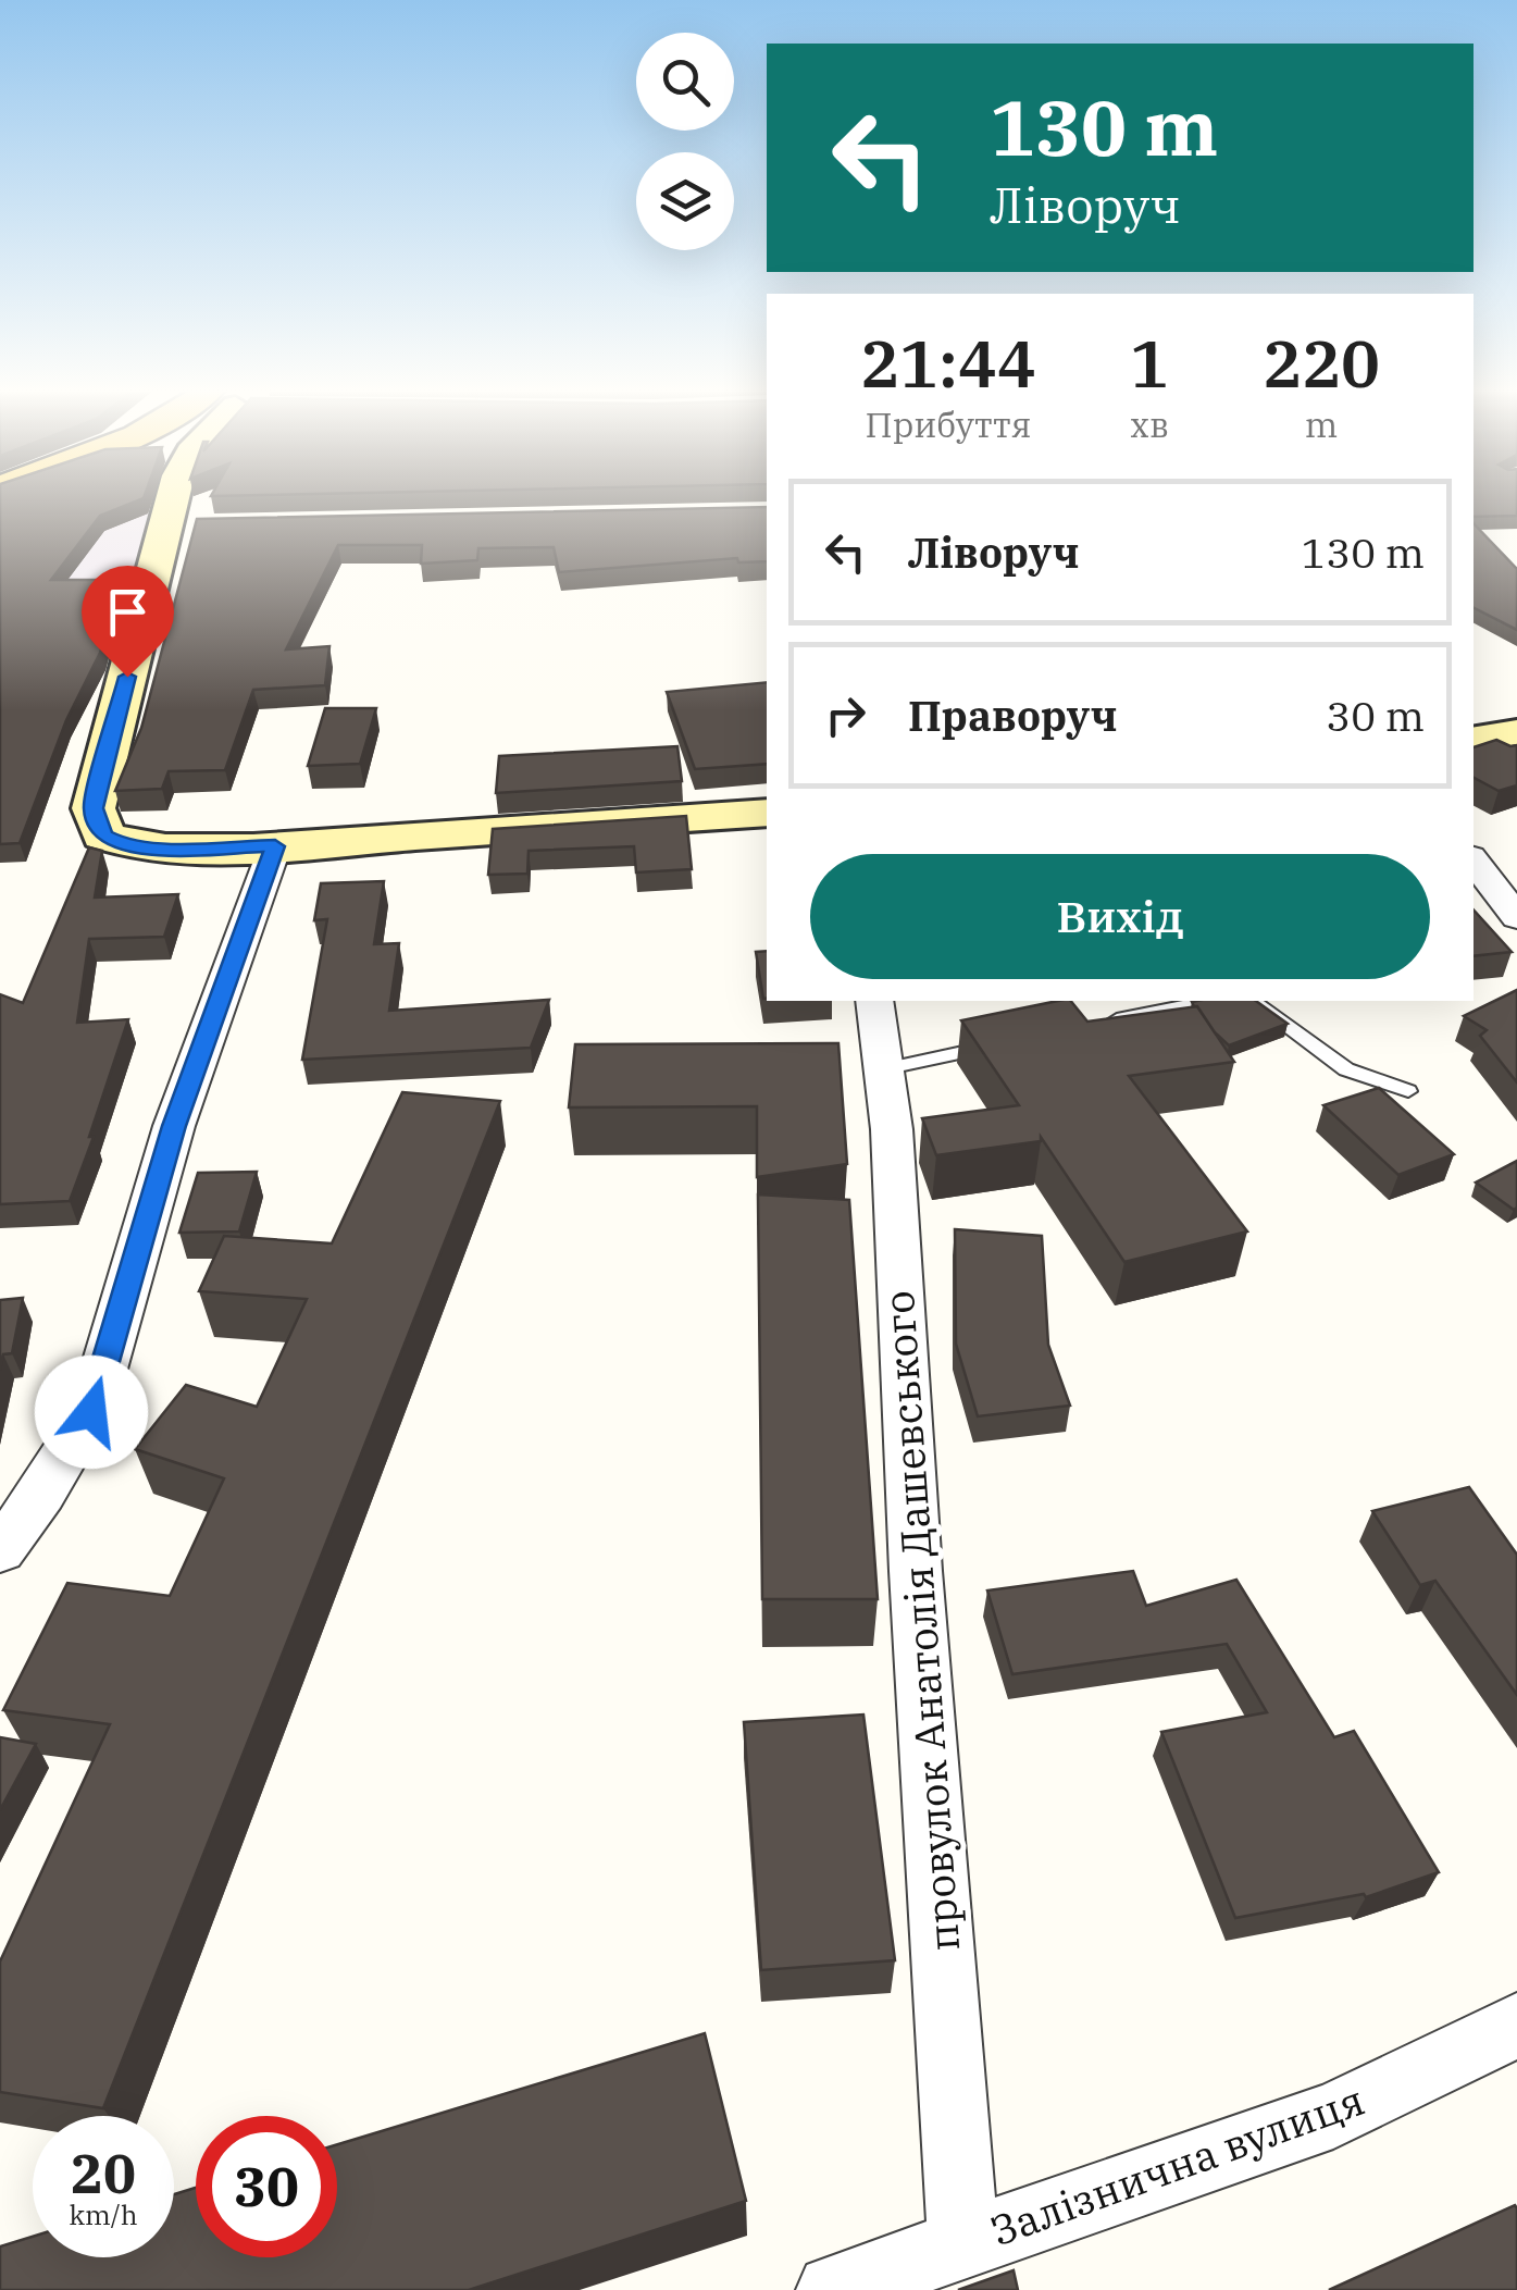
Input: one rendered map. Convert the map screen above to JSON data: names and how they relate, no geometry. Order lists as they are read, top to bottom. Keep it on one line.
{"streets":{"street":["провулок Анатолія Дашевського","Залізнична вулиця"]},"crossings":[["провулок Анатолія Дашевського","Залізнична вулиця"]],"page":{"turn":["130 m","Ліворуч"],"eta":["21:44","Прибуття","1","хв","220","m"],"list":[{"name":"Ліворуч","value":"130 m"},{"name":"Праворуч","value":"30 m"}],"buttons":"Вихід","speed":"20 km/h","limit":"30"}}
